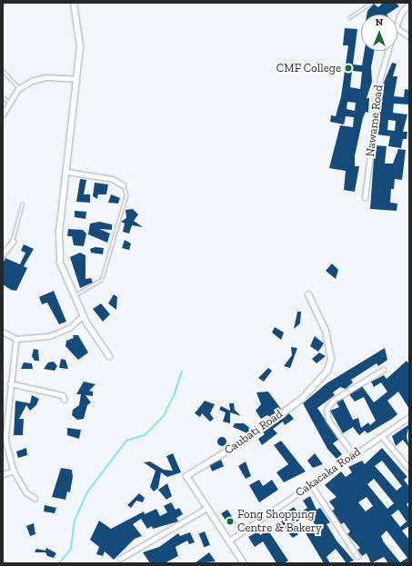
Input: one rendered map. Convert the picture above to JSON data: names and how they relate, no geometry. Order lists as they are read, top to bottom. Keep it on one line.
{"streets":{"street":["Nawame Road","Caubati Road","Cakacaka Road"]},"crossings":[["Caubati Road","Cakacaka Road"]],"places":["CMF College","Fong Shopping Centre & Bakery"],"north":"top"}
